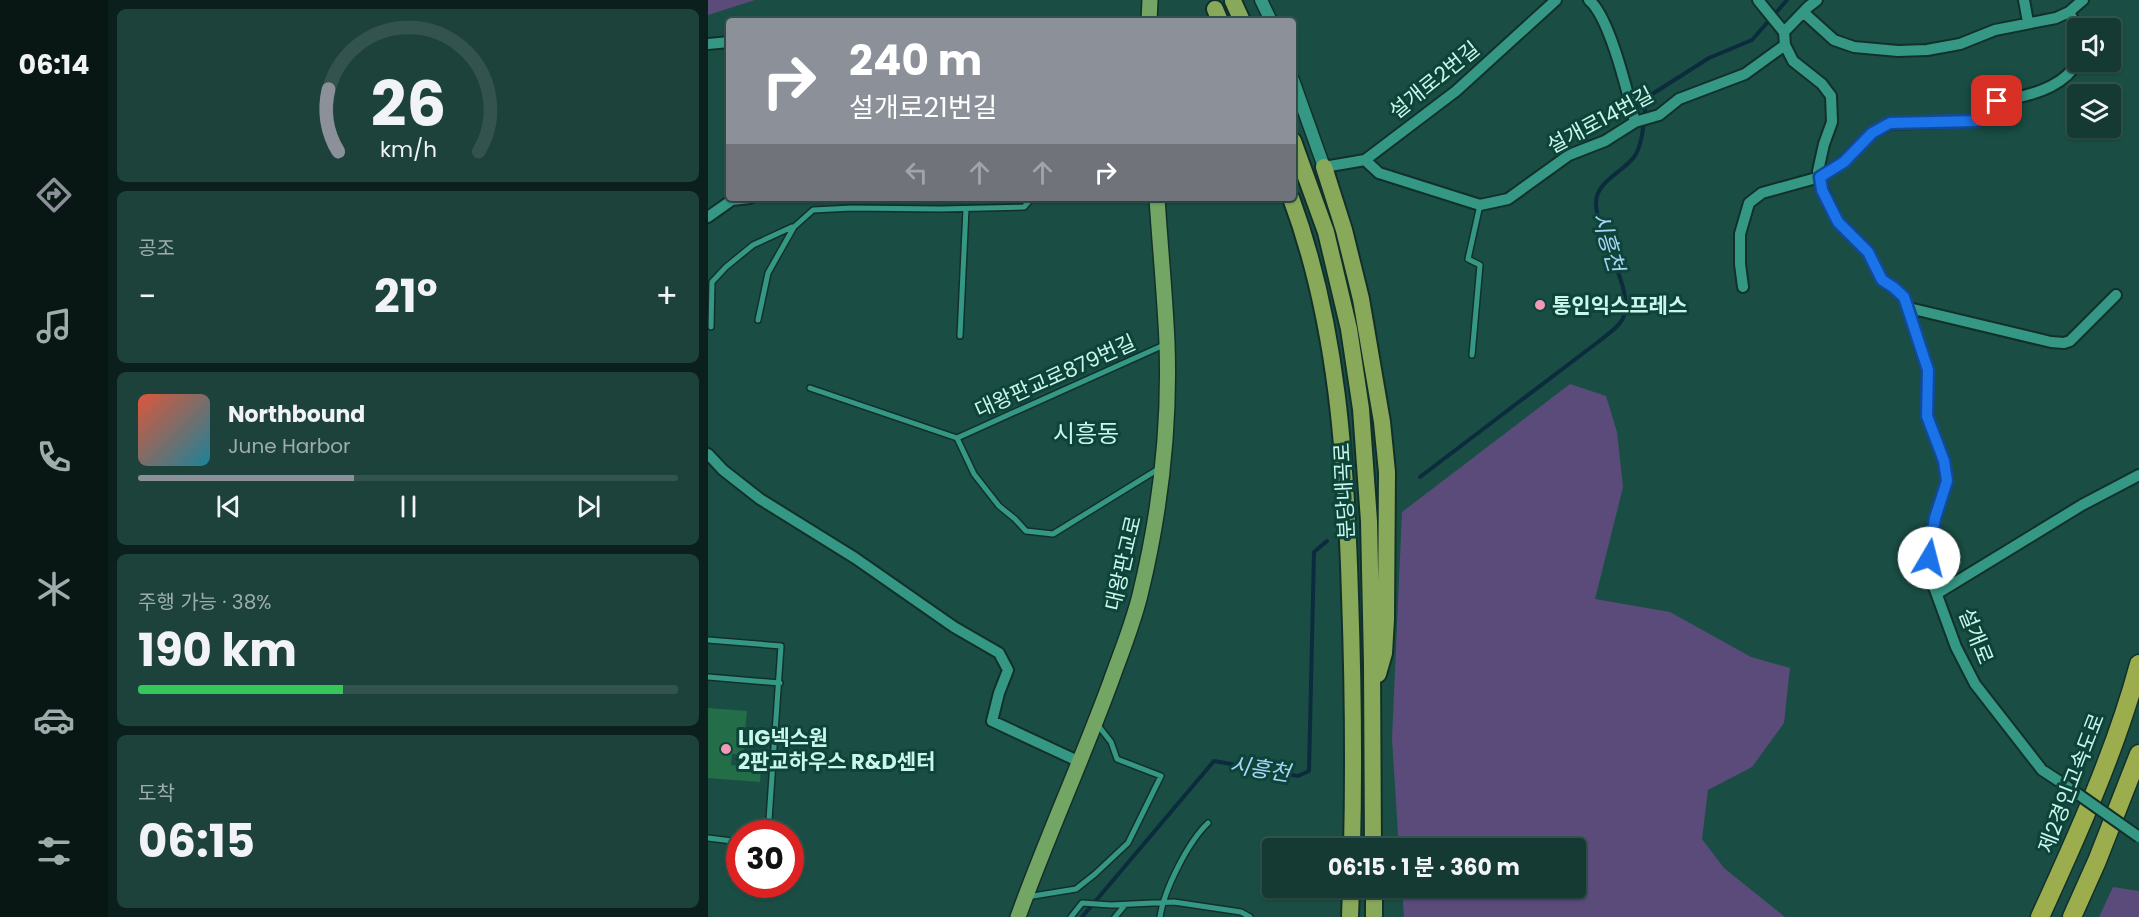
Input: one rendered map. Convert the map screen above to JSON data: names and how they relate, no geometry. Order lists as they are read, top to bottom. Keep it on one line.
{"streets":{"highway":["분당내곡로","제2경인고속도로"],"main road":["대왕판교로"],"street":["설개로2번길","설개로14번길","설개로"],"lane":["대왕판교로879번길"]},"crossings":[["설개로2번길","설개로14번길"],["설개로14번길","설개로"],["대왕판교로879번길","대왕판교로"]],"districts":["시흥동"],"water":["시흥천"],"places":["통인익스프레스","LIG넥스원 2판교하우스 R&D센터"],"page":{"tabs":"06:14","turn":["240 m","설개로21번길"],"tile":["공조",["주행 가능 · 38%","190 km"],["도착","06:15"]],"heat":["−","21°","+"],"song":["Northbound","June Harbor"],"limit":"30","trip":"06:15 · 1 분 · 360 m","gauge":["26","km/h"]}}
